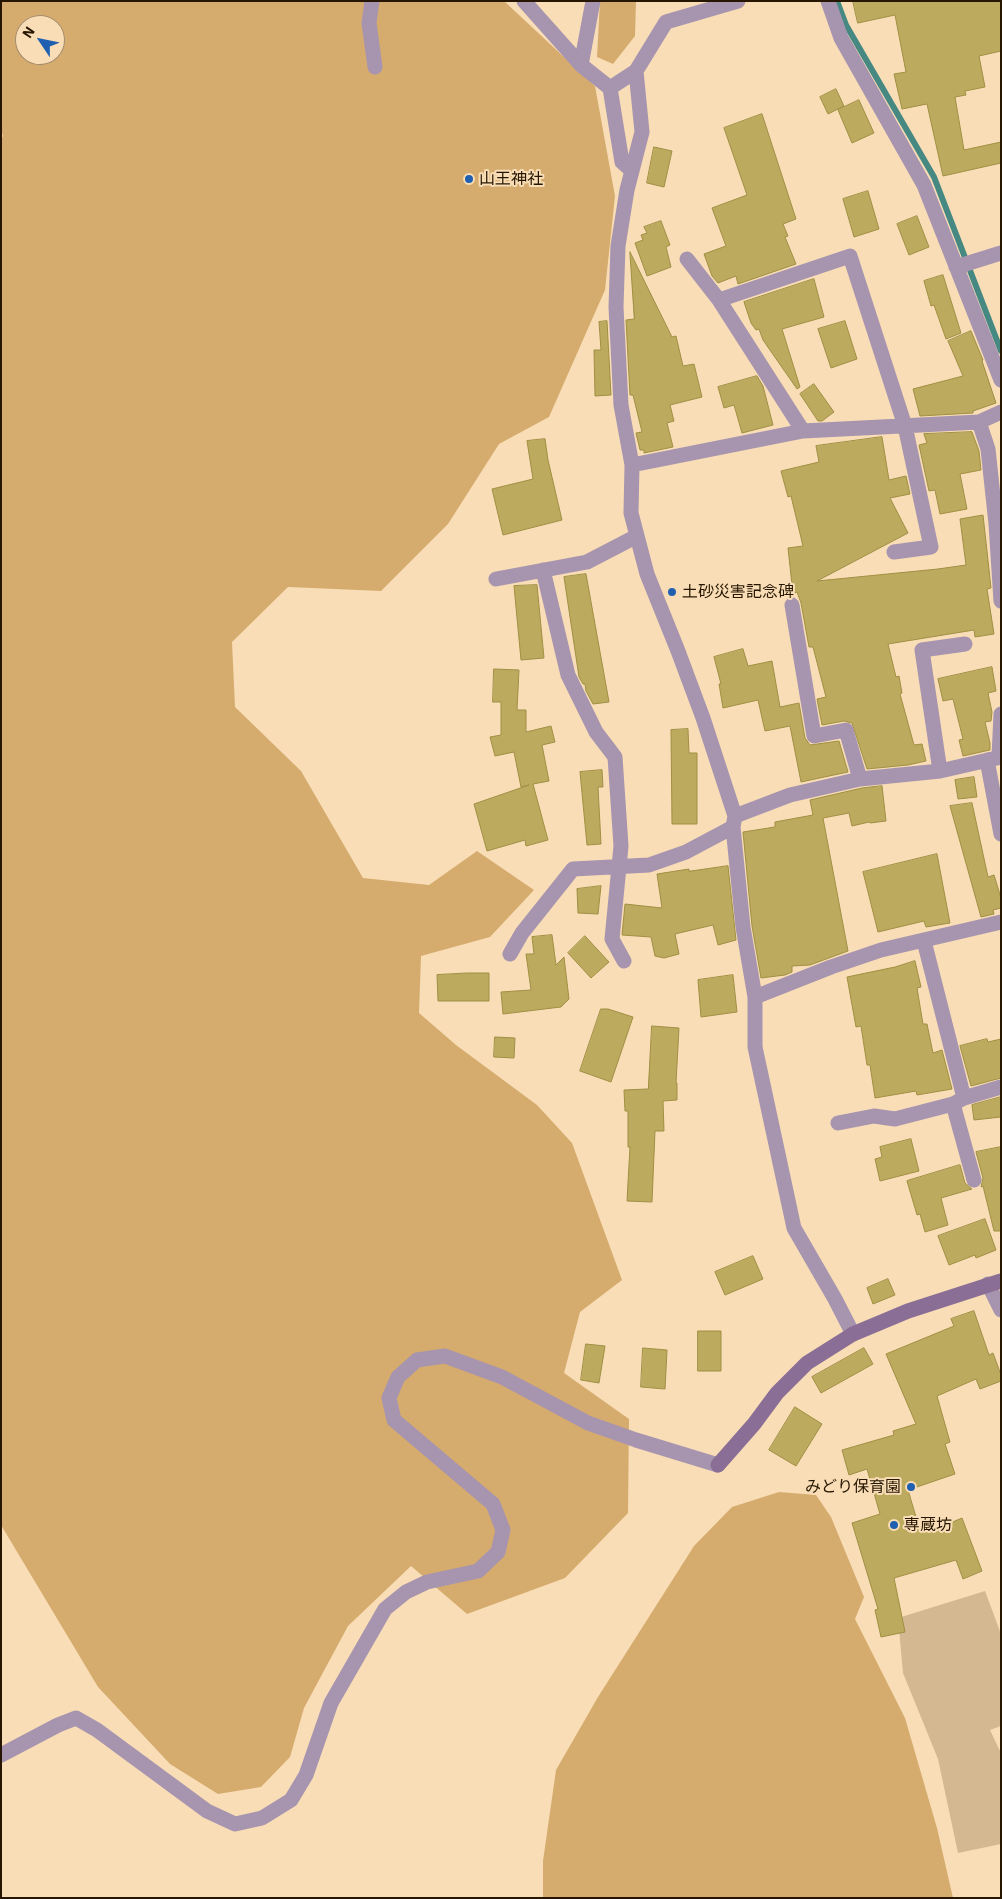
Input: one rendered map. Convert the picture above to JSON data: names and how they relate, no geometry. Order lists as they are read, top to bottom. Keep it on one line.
{"places":["山王神社","土砂災害記念碑","みどり保育園","専蔵坊"],"north":"top left"}
